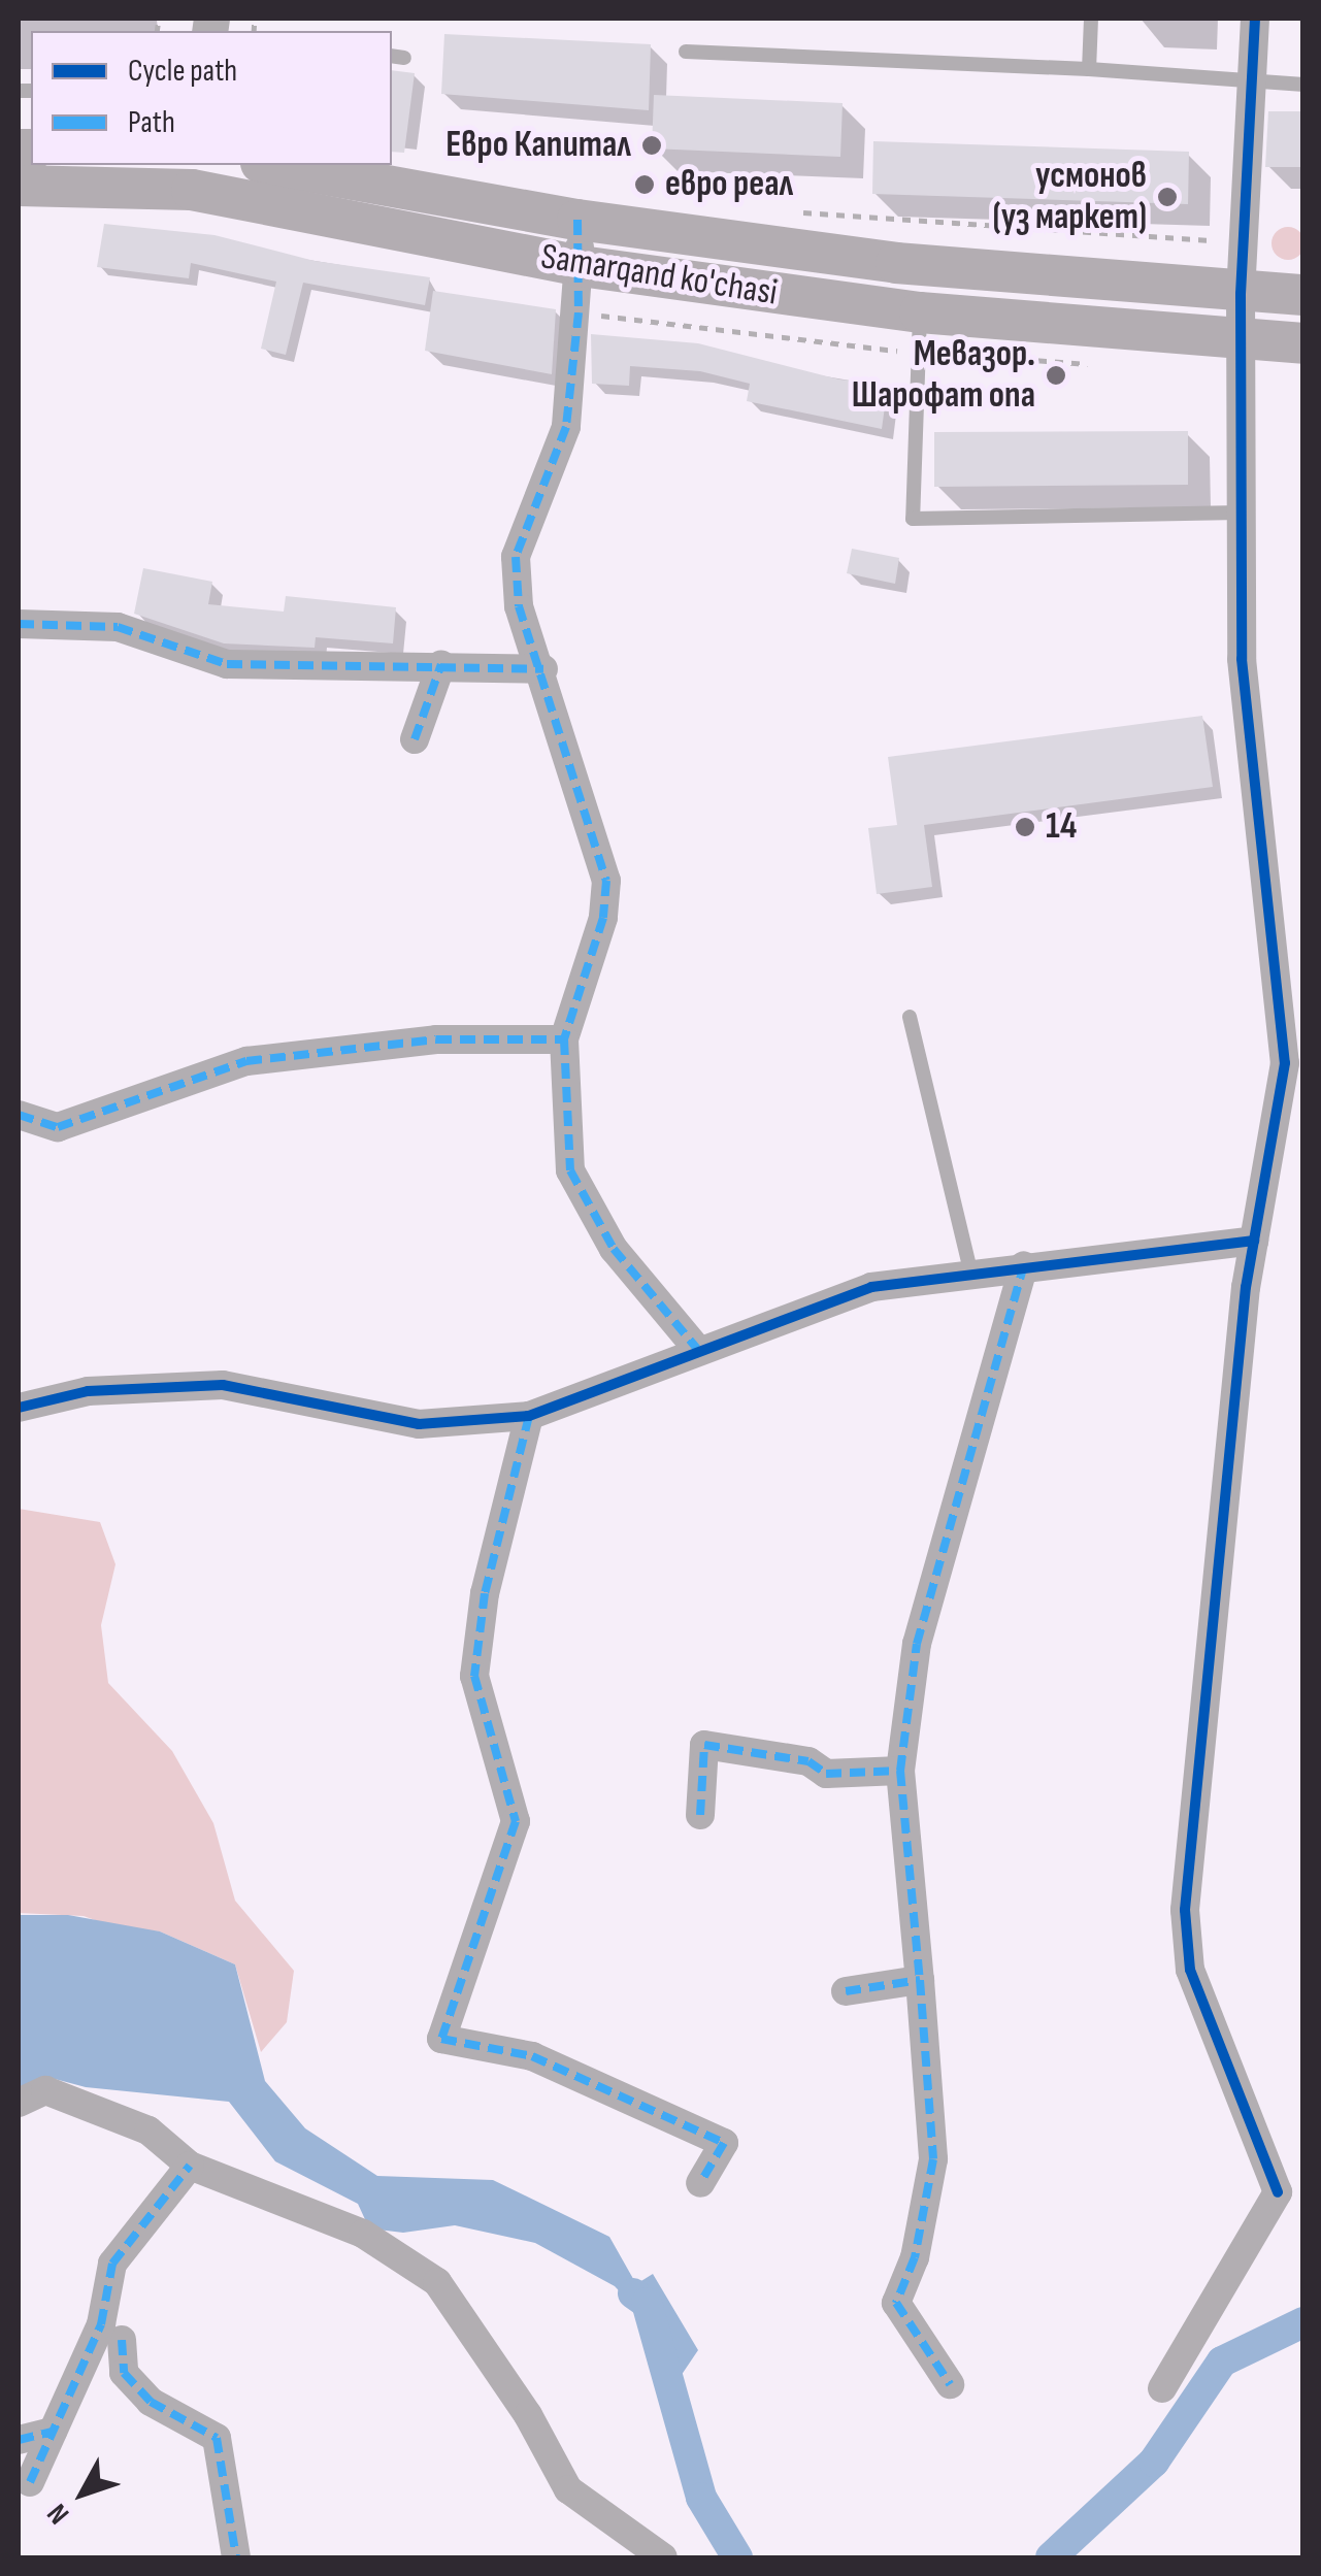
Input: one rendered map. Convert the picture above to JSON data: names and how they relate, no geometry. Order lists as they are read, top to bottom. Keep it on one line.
{"streets":{"main road":["Samarqand ko'chasi"]},"places":["Евро Капитал","евро реал","усмонов (уз маркет)","Мевазор. Шарофат опа","14"],"legend":["Cycle path","Path"],"north":"bottom left"}
